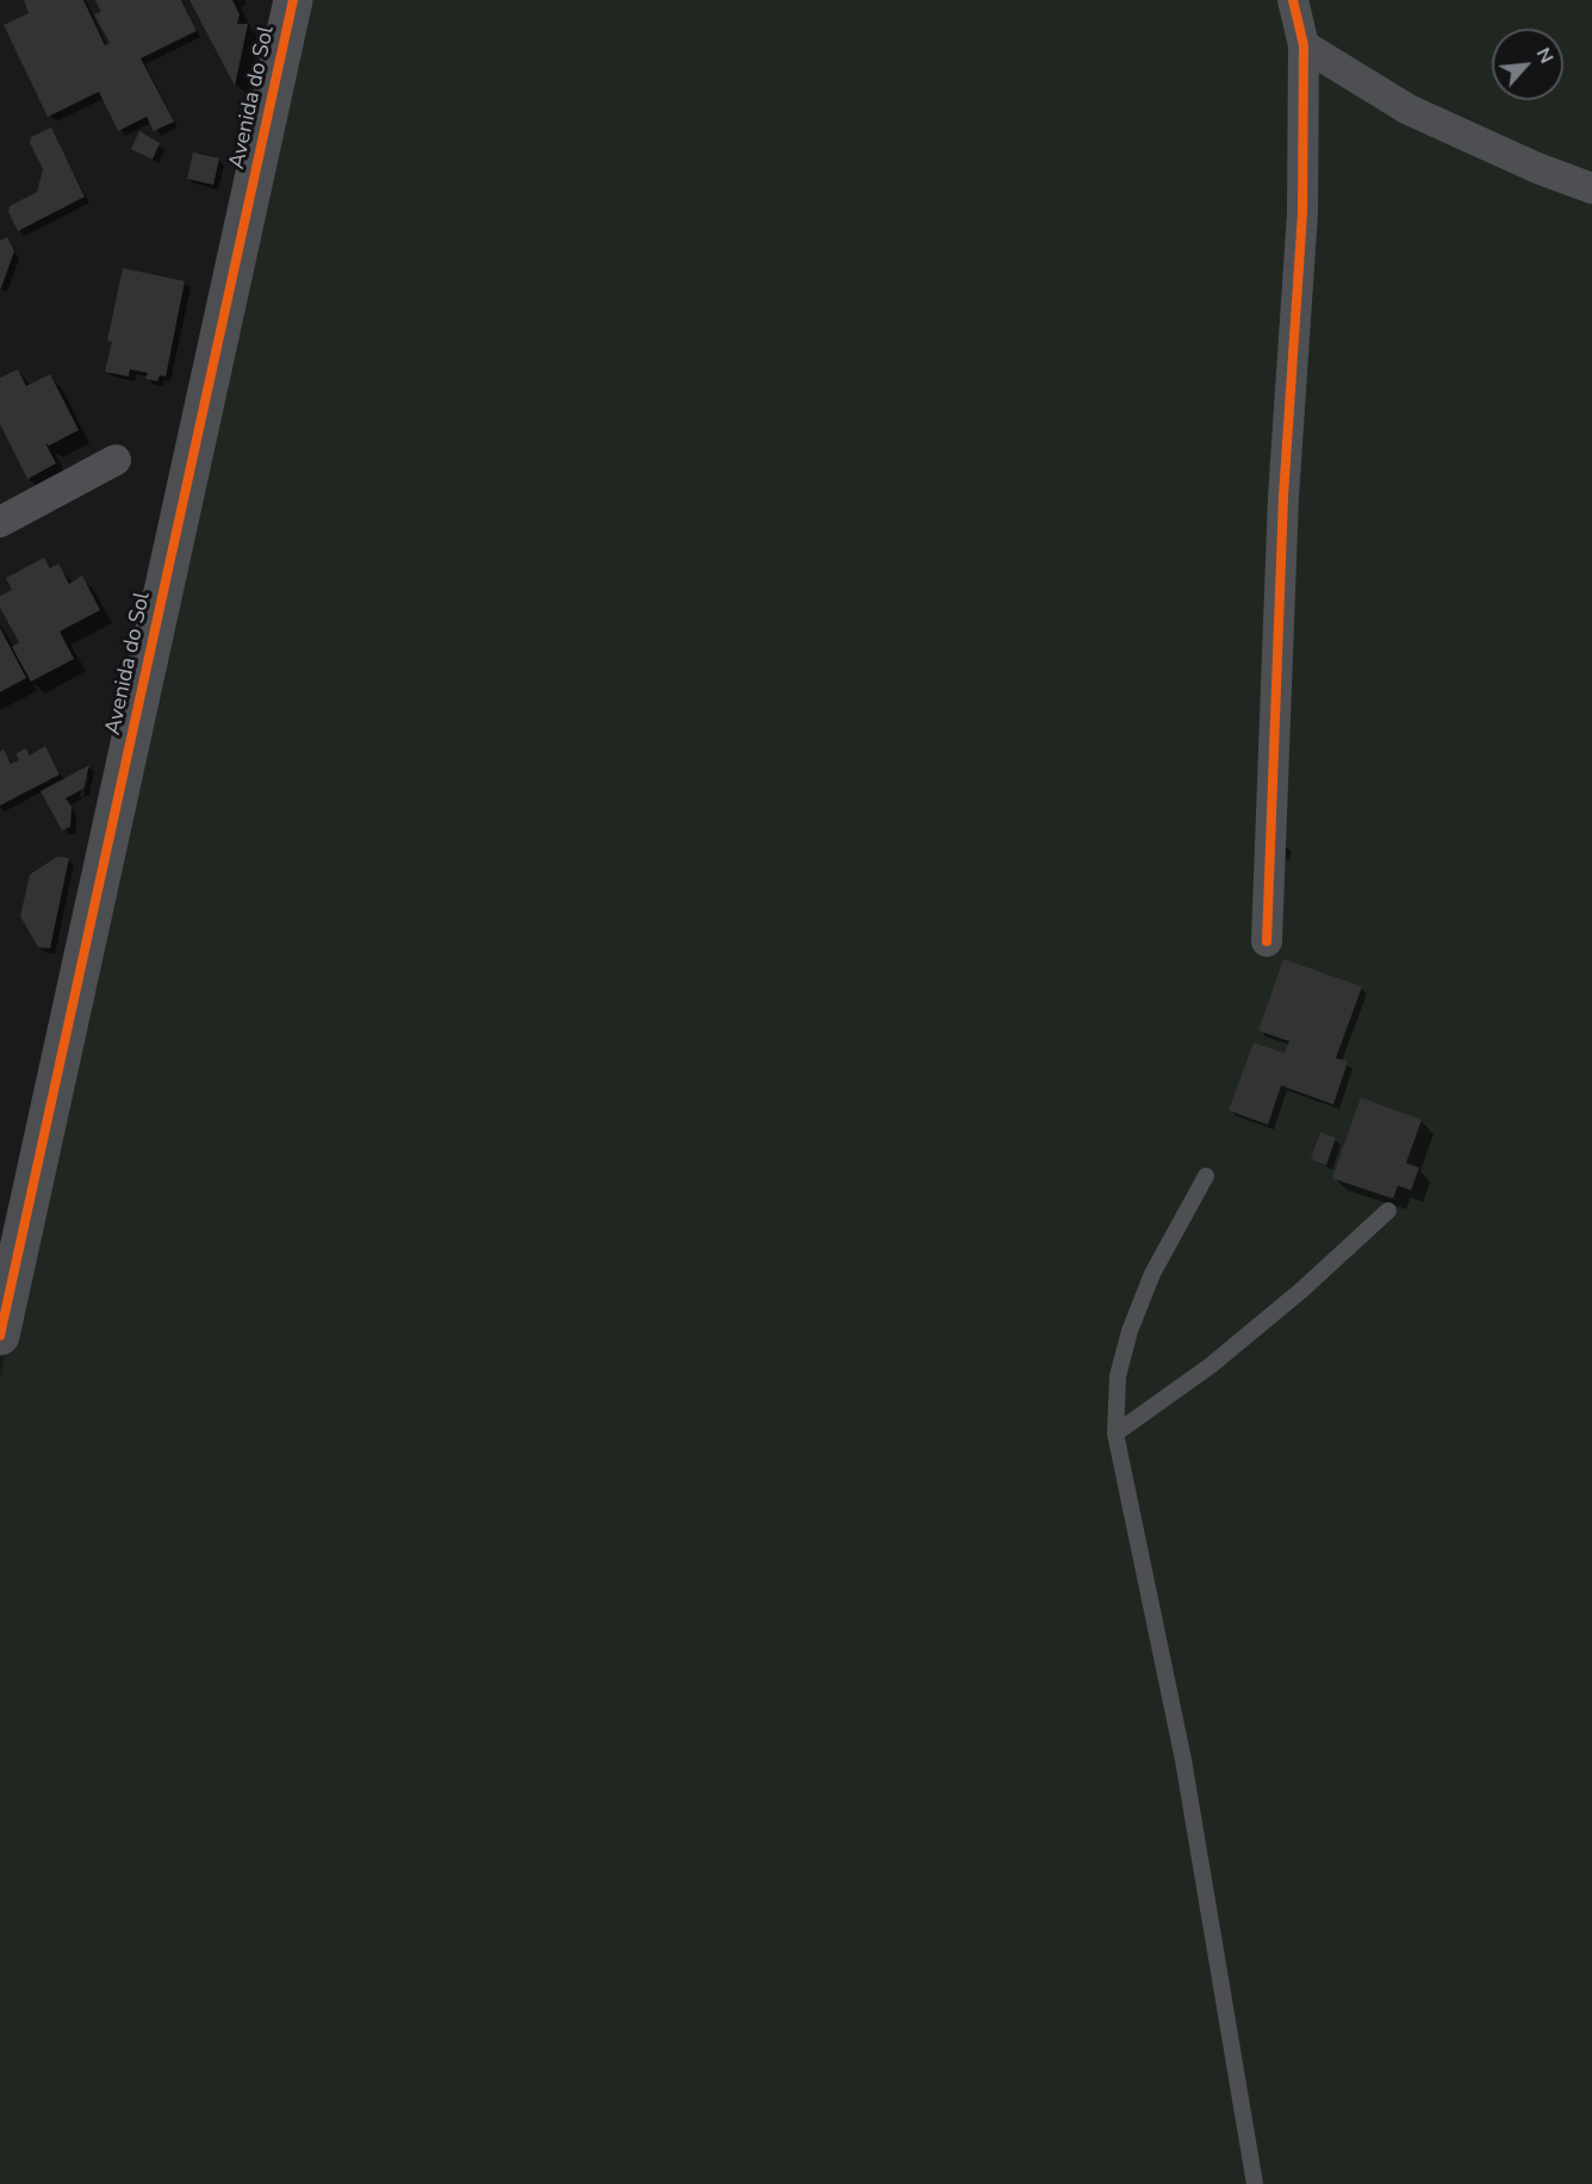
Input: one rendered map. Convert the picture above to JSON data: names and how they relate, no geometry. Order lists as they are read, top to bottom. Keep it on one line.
{"streets":{"street":["Avenida do Sol"]},"north":"top right"}
